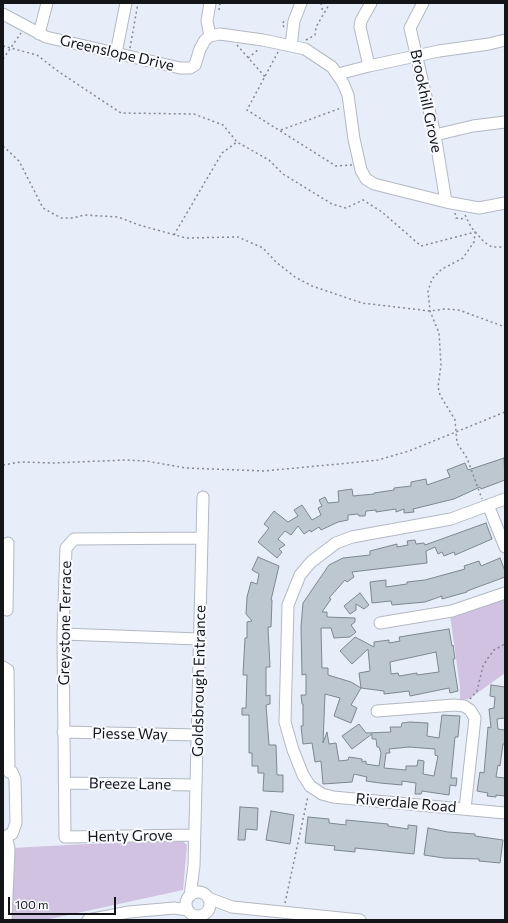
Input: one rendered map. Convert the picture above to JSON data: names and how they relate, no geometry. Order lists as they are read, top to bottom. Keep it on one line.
{"streets":{"street":["Greenslope Drive","Brookhill Grove","Greystone Terrace","Goldsbrough Entrance","Piesse Way","Breeze Lane","Riverdale Road","Henty Grove"]},"crossings":[["Greystone Terrace","Goldsbrough Entrance"],["Greystone Terrace","Piesse Way"],["Greystone Terrace","Breeze Lane"],["Greystone Terrace","Henty Grove"],["Goldsbrough Entrance","Piesse Way"],["Goldsbrough Entrance","Breeze Lane"],["Goldsbrough Entrance","Henty Grove"]],"scale_bar":"100 m"}
